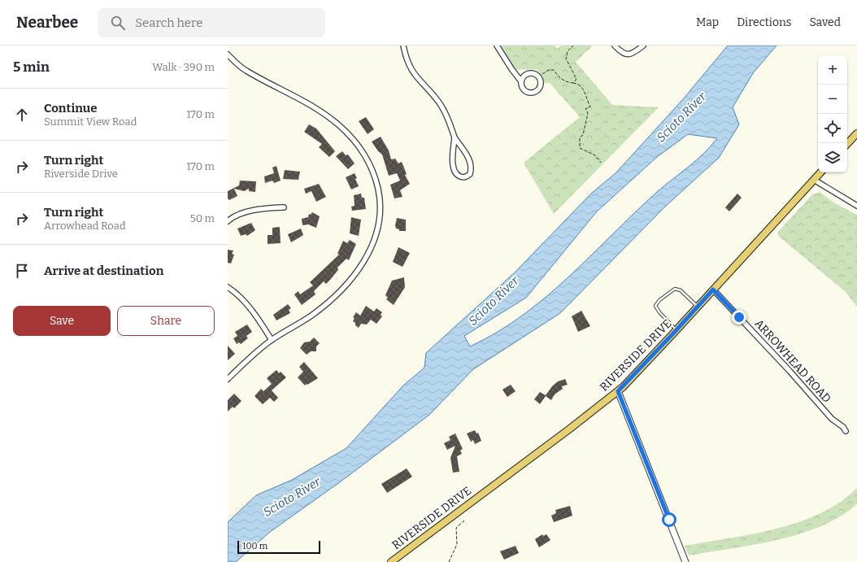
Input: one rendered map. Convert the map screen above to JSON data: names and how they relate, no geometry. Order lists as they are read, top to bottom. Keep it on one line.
{"streets":{"main road":["RIVERSIDE DRIVE"],"street":["ARROWHEAD ROAD"]},"crossings":[["RIVERSIDE DRIVE","ARROWHEAD ROAD"]],"water":["Scioto River"],"scale_bar":"100 m","page":{"header":"Nearbee","search":"Search here","nav":["Map","Directions","Saved"],"heading":["5 min","Walk · 390 m"],"map_buttons":["+","−"],"list":[["Continue","Summit View Road","170 m"],["Turn right","Riverside Drive","170 m"],["Turn right","Arrowhead Road","50 m"],"Arrive at destination"],"buttons":["Save","Share"],"scale":"100 m"}}
